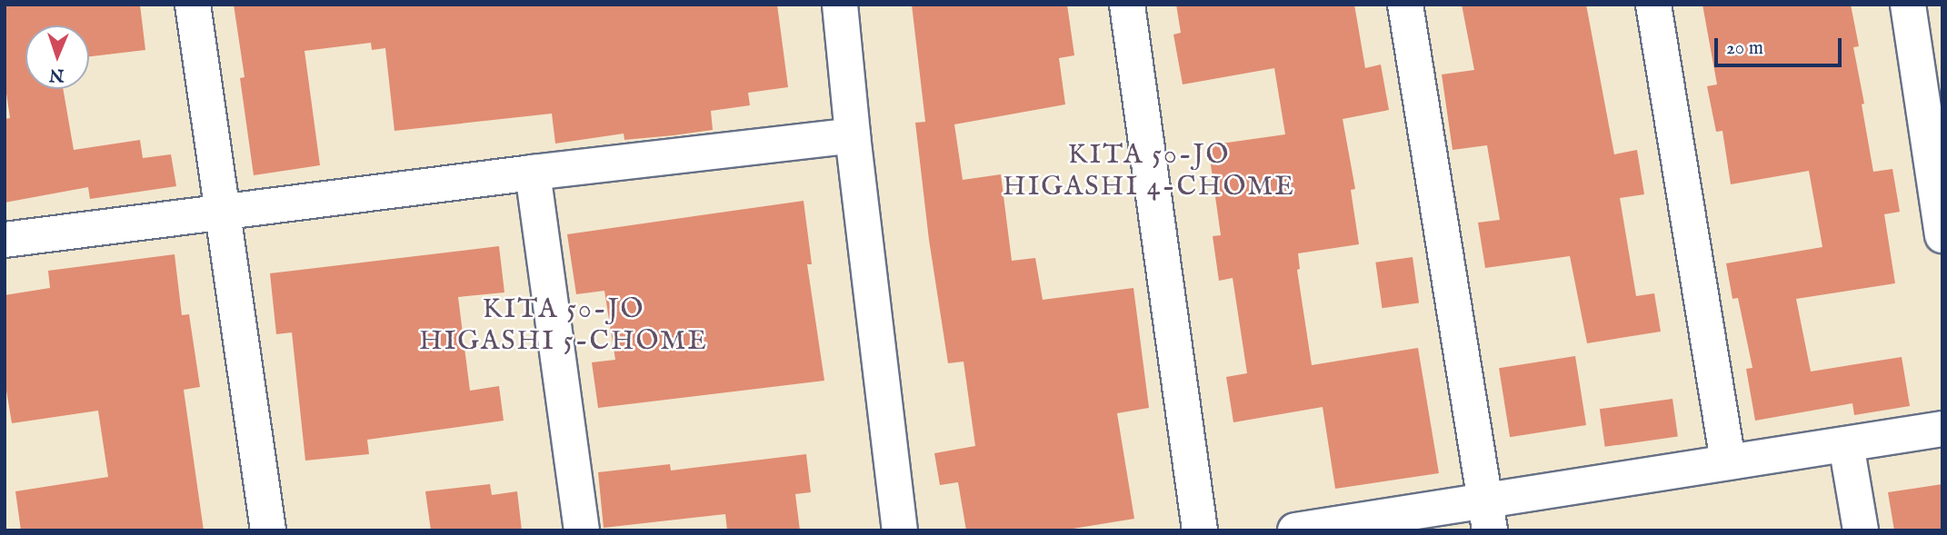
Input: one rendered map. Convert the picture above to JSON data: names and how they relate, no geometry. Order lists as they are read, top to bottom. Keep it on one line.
{"districts":["KITA 50-JO HIGASHI 4-CHOME","KITA 50-JO HIGASHI 5-CHOME"],"scale_bar":"20 m","north":"bottom"}
